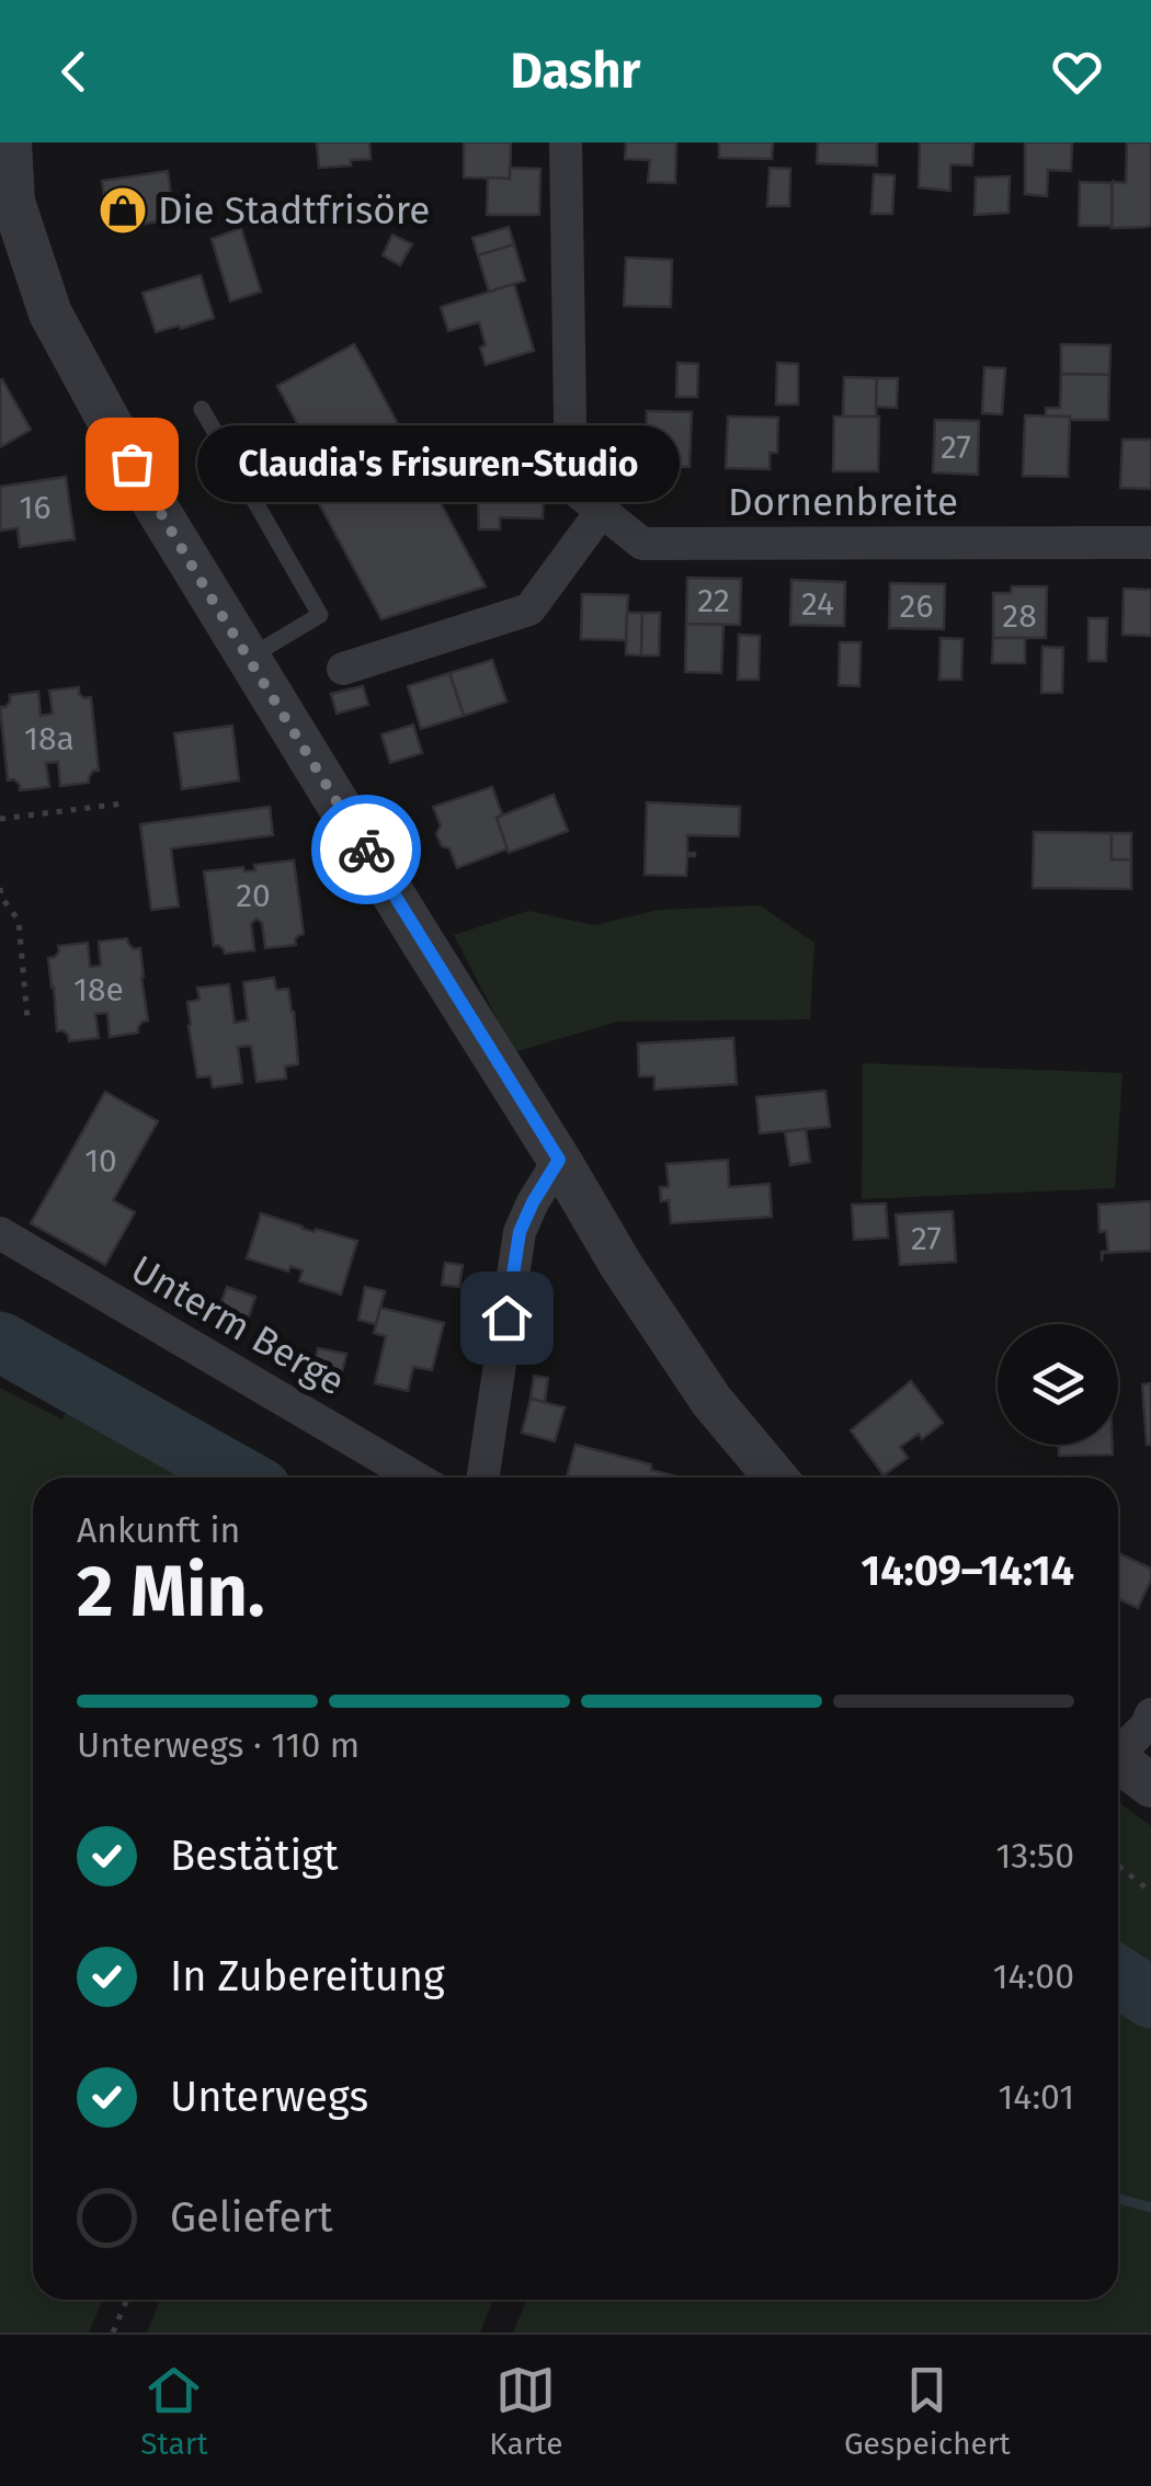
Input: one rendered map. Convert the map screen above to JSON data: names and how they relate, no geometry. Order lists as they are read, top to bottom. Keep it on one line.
{"streets":{"street":["Dornenbreite","Unterm Berge"]},"places":{"shop":["Die Stadtfrisöre"],"other":["Claudia's Frisuren-Studio"]},"house_numbers":["27","16","22","24","26","28","18a","20","18e","10","27"],"page":{"header":"Dashr","bubble":"Claudia's Frisuren-Studio","heading":["2 Min.","Ankunft in","14:09–14:14"],"bar":"Unterwegs · 110 m","list":[["Bestätigt","13:50"],["In Zubereitung","14:00"],["Unterwegs","14:01"],"Geliefert"],"tabs":["Start","Karte","Gespeichert"]}}
